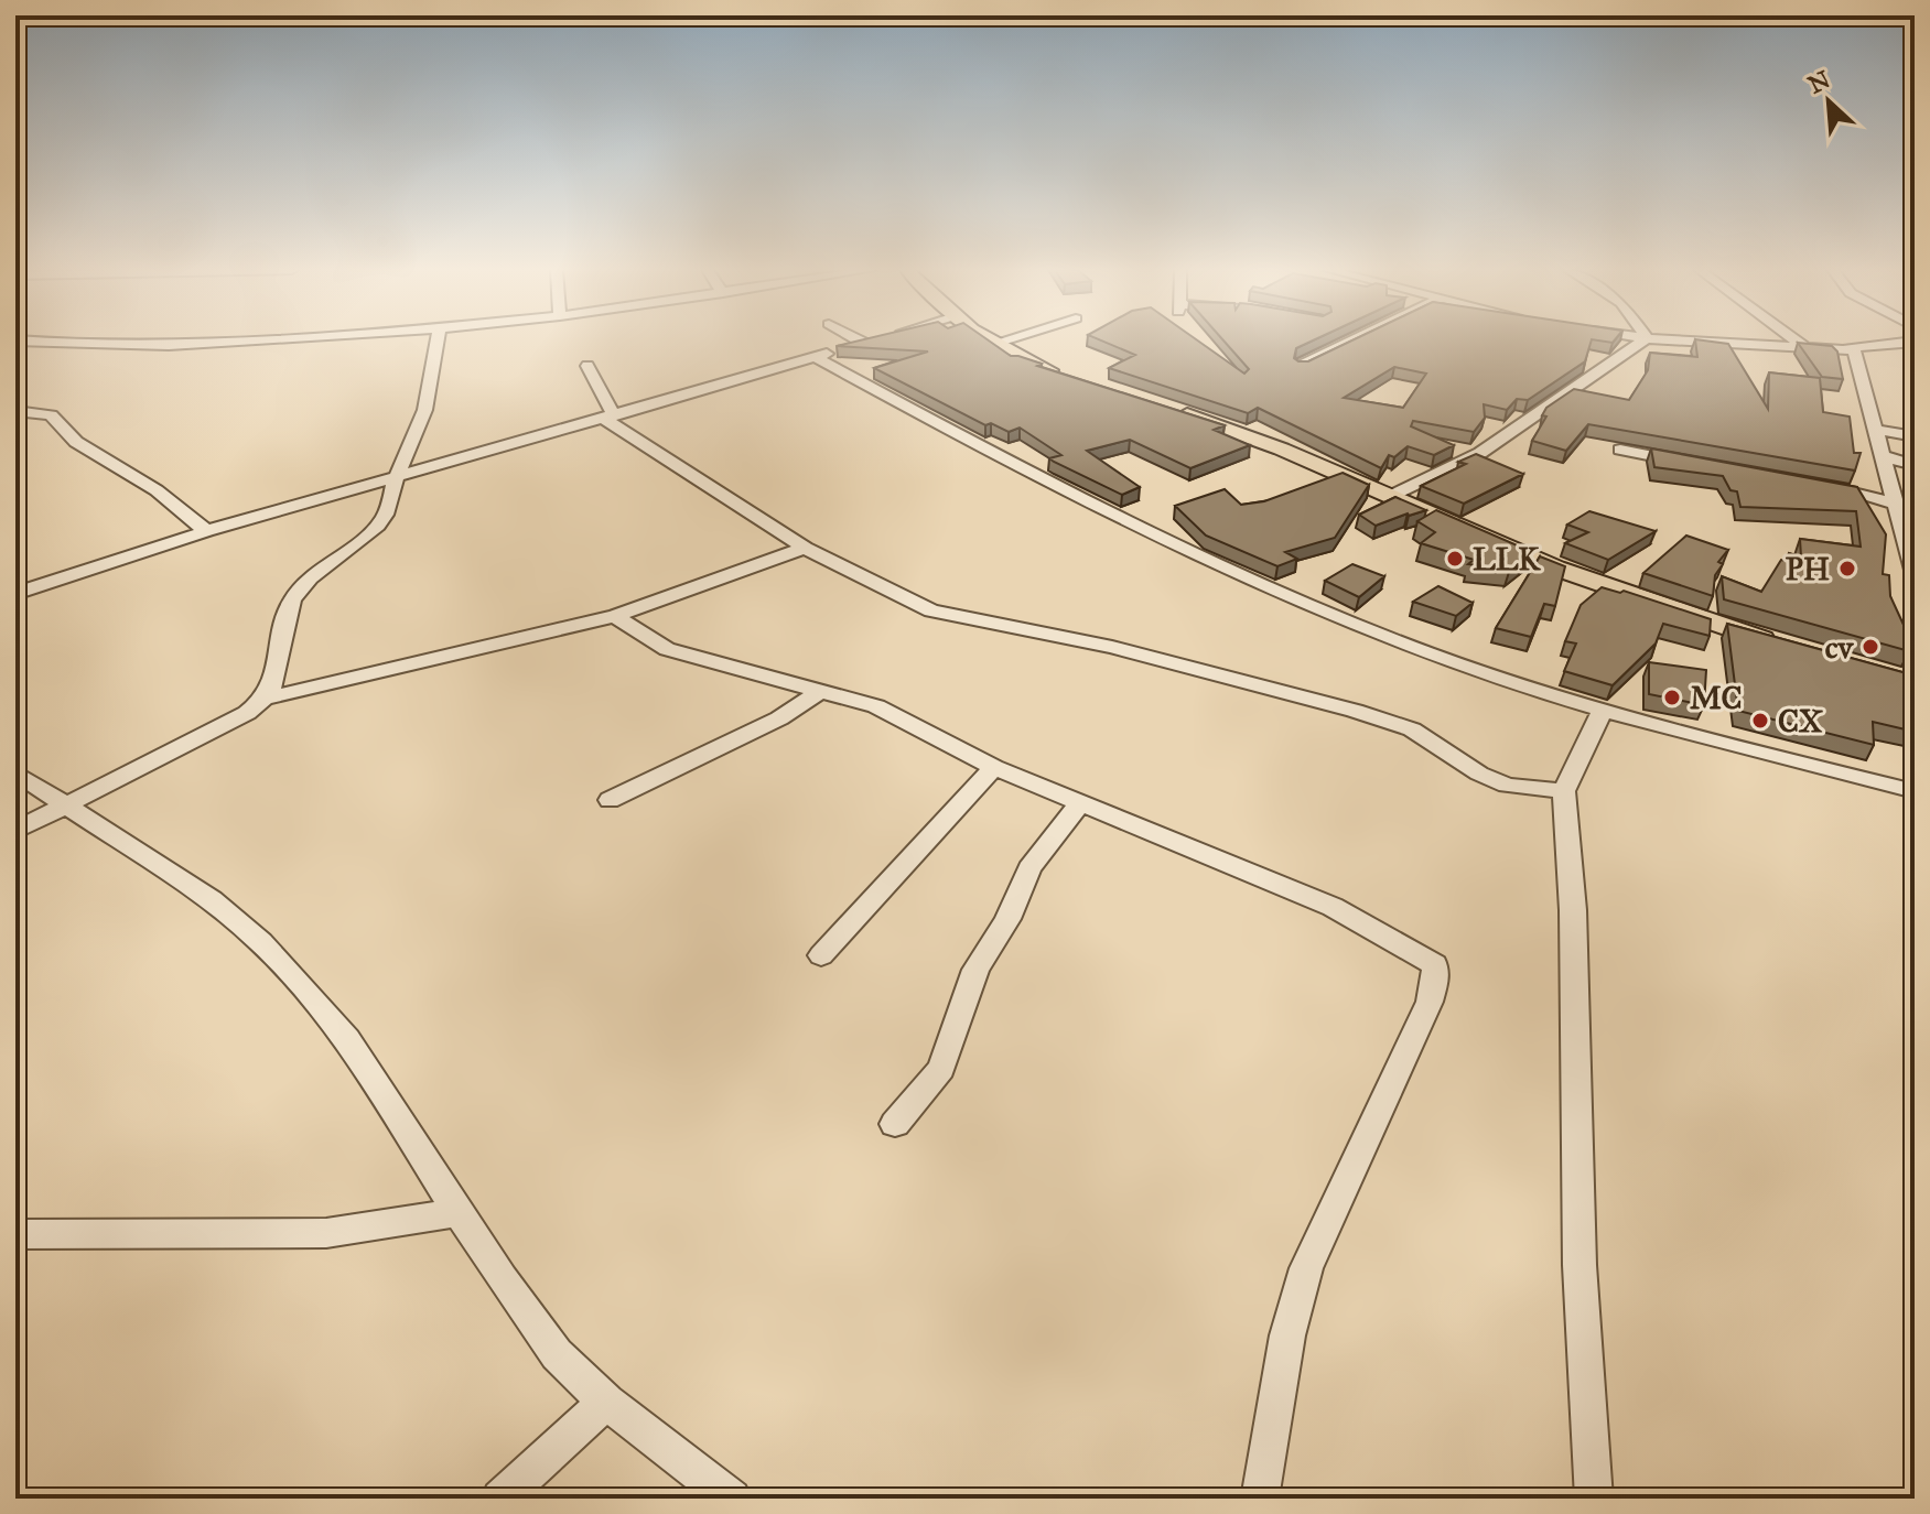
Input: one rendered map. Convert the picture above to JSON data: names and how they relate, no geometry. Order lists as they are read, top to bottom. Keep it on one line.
{"places":["LLK","PH","cv","MC","CX"],"north":"top left"}
